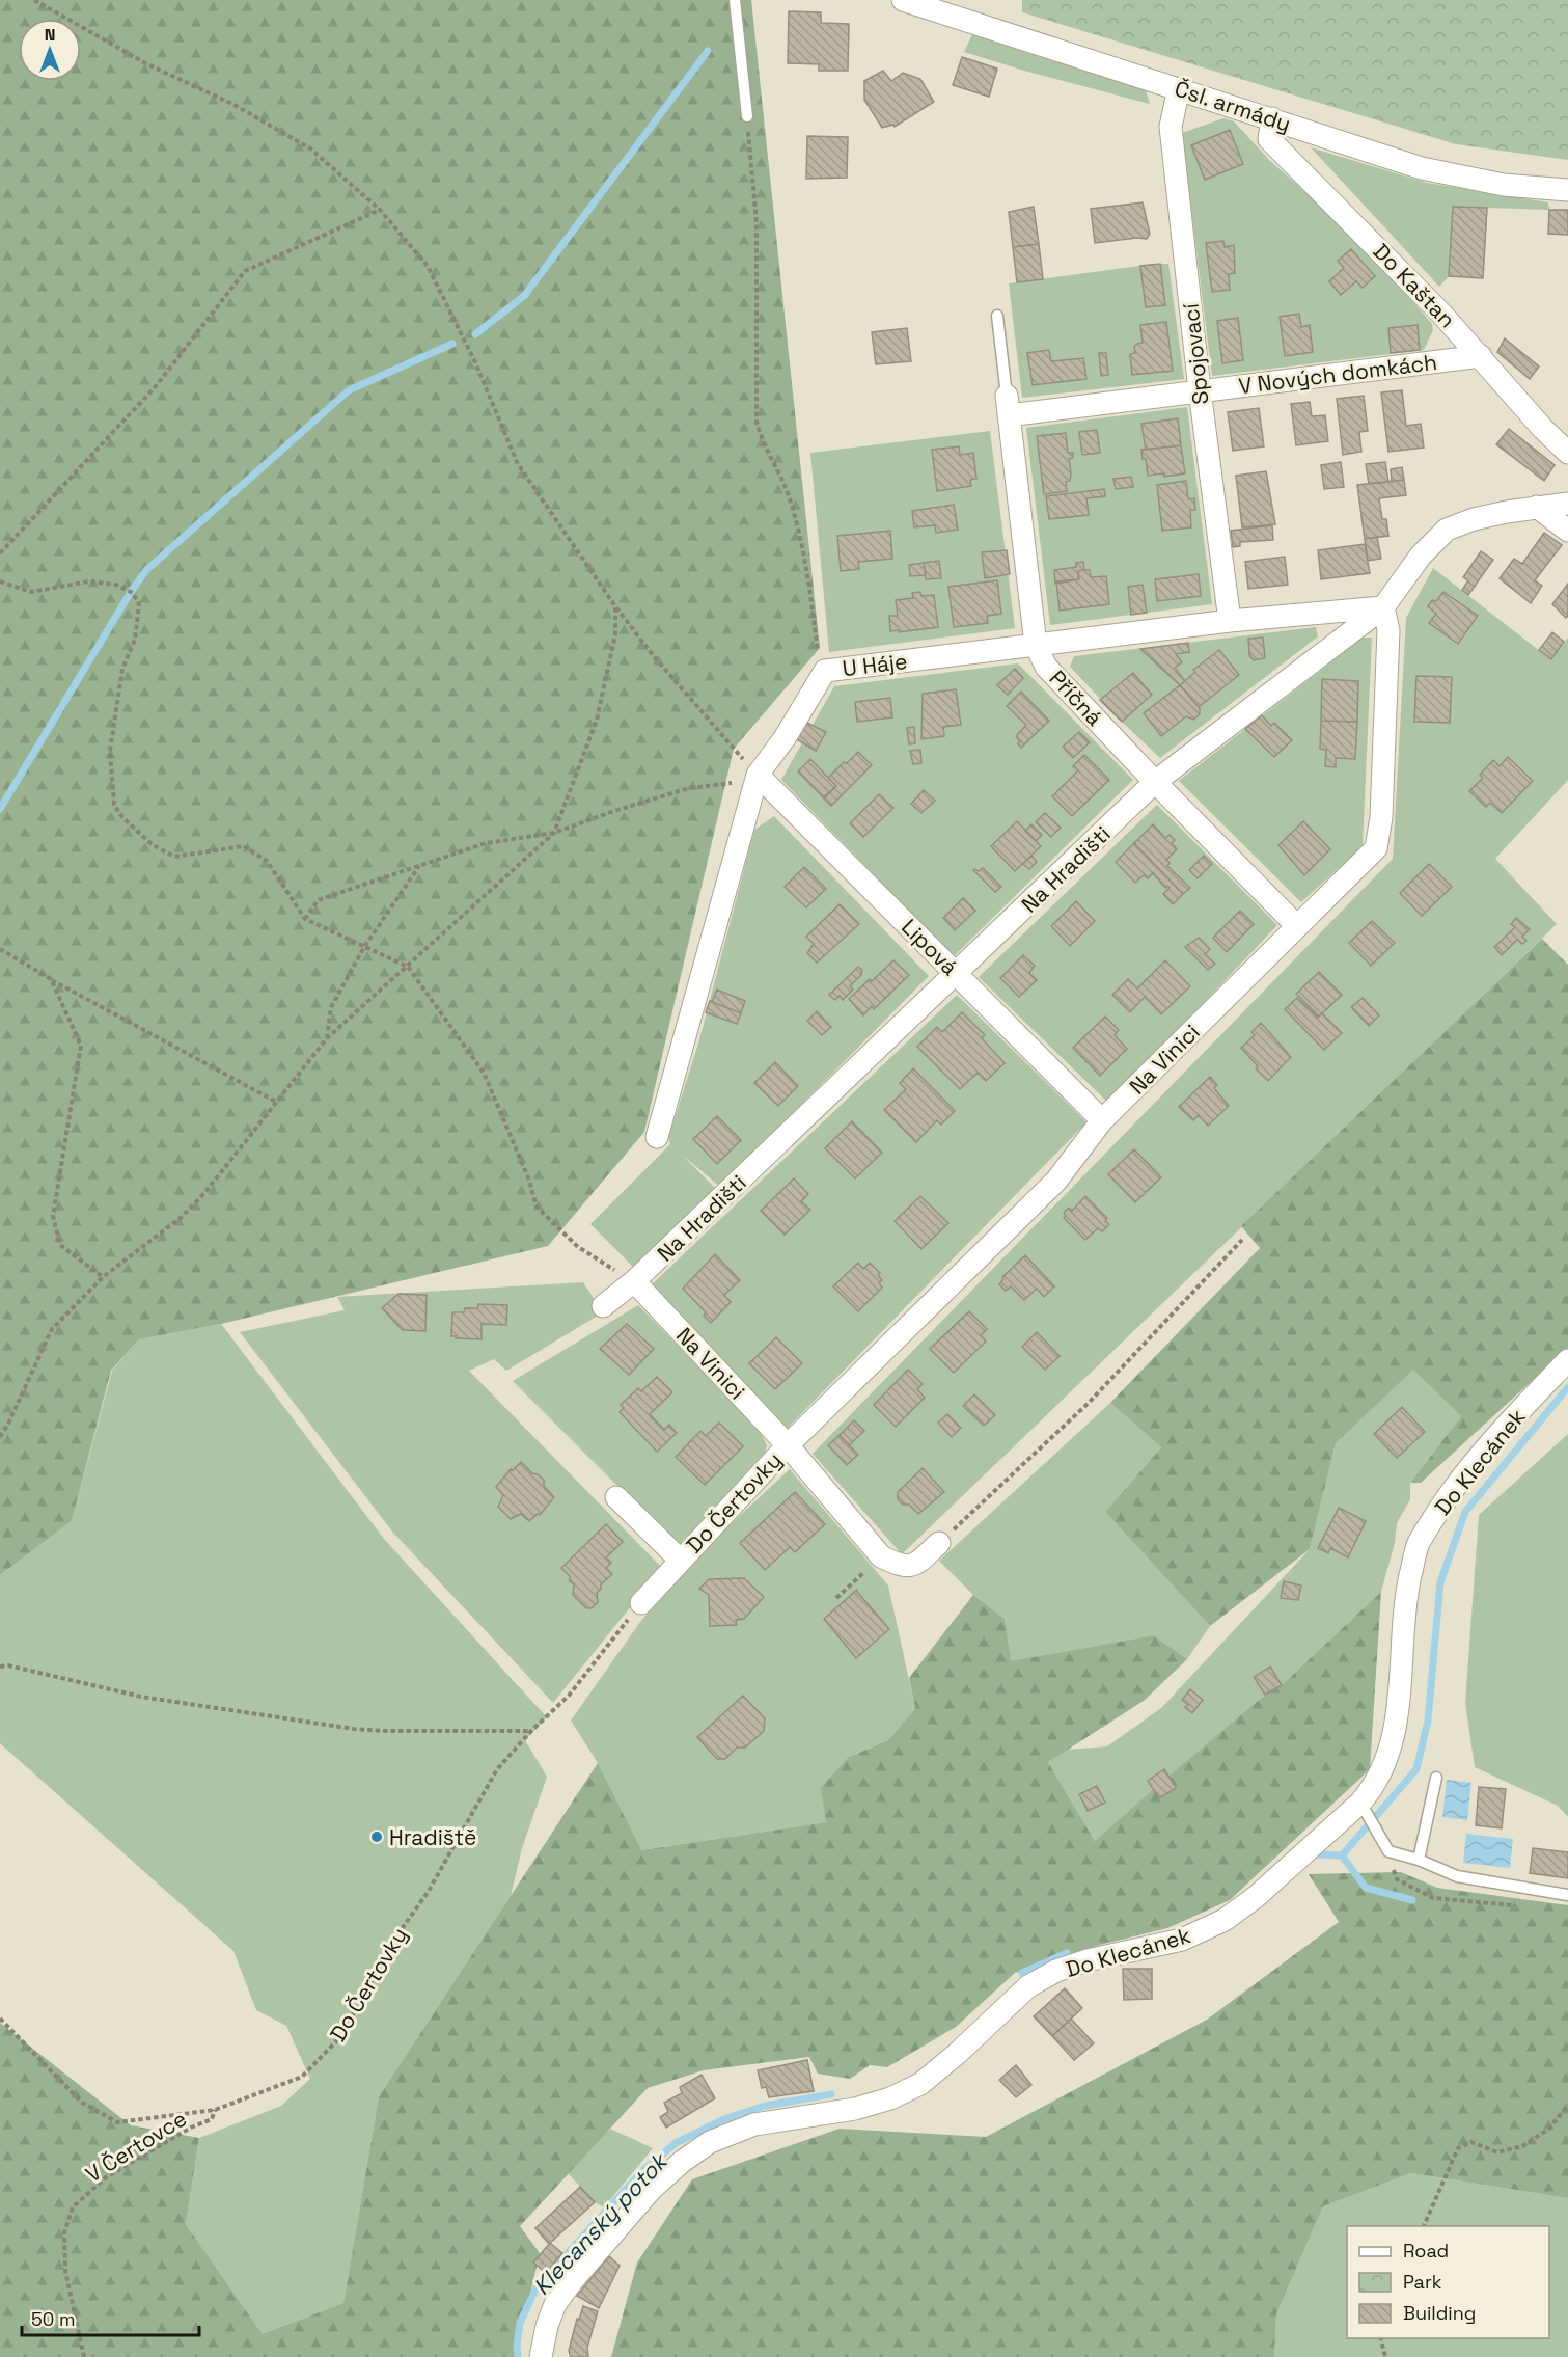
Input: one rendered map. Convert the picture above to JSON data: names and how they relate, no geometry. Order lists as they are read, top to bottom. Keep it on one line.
{"streets":{"street":["Čsl. armády","Do Kaštan","Spojovací","V Nových domkách","U Háje","Příčná","Na Hradišti","Lipová","Na Vinici","Do Klecánek","Do Čertovky"],"path":["V Čertovce"]},"crossings":[["Čsl. armády","Do Kaštan"],["Čsl. armády","Spojovací"],["Do Kaštan","V Nových domkách"],["Spojovací","V Nových domkách"],["Spojovací","U Háje"],["V Nových domkách","Příčná"],["U Háje","Příčná"],["U Háje","Na Hradišti"],["U Háje","Lipová"],["U Háje","Na Vinici"],["Příčná","Na Hradišti"],["Příčná","Na Vinici"],["Na Hradišti","Lipová"],["Na Hradišti","Na Vinici"],["Lipová","Na Vinici"],["Na Vinici","Do Čertovky"],["Do Čertovky","V Čertovce"]],"water":["Klecanský potok"],"places":["Hradiště"],"legend":["Road","Park","Building"],"scale_bar":"50 m","north":"top"}
